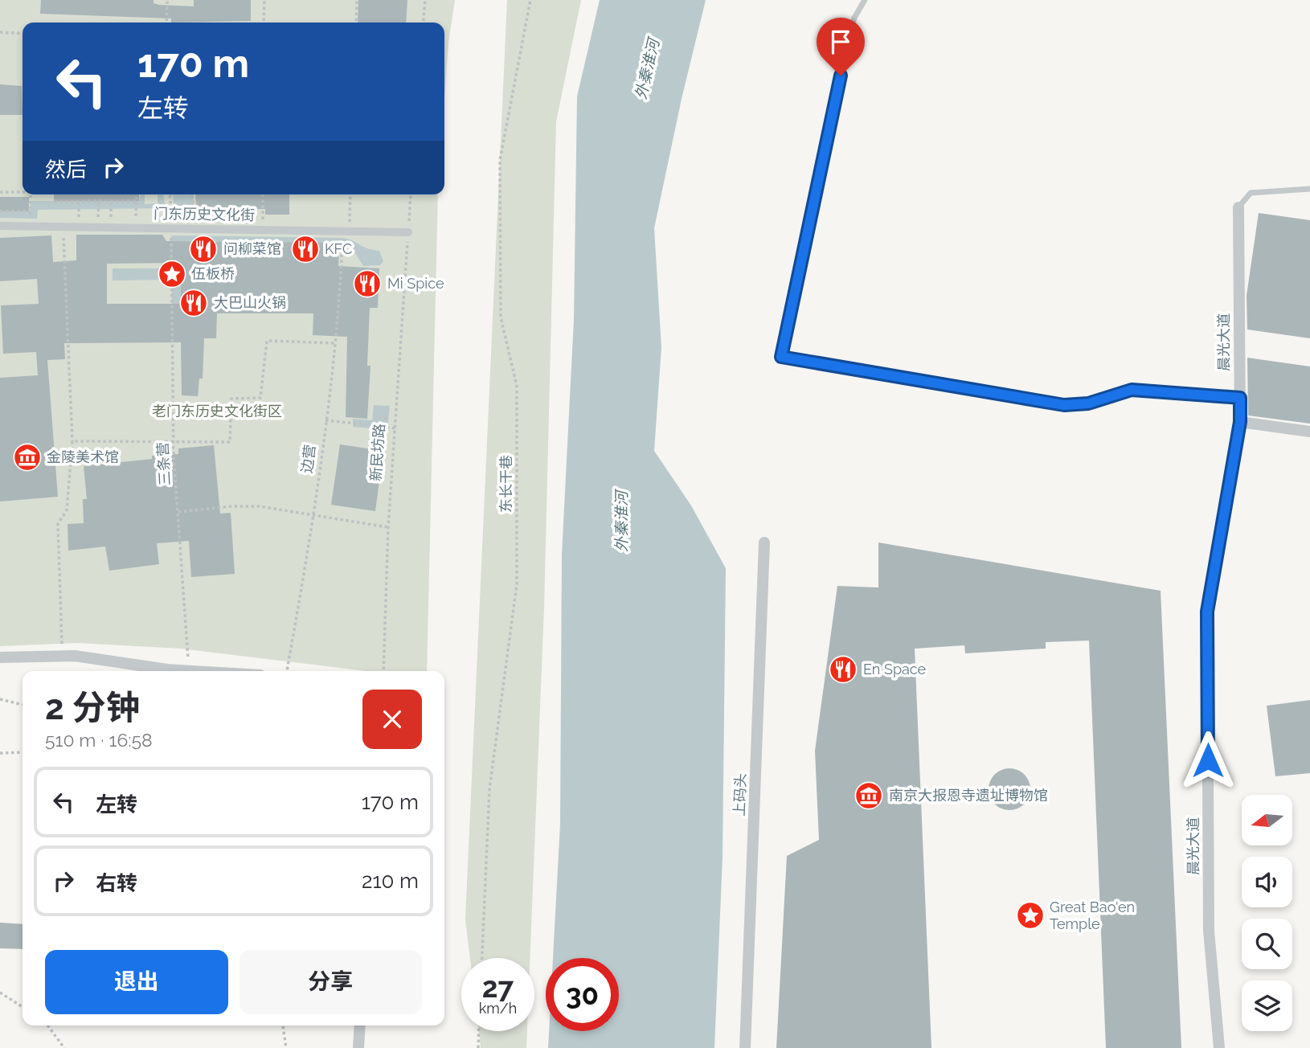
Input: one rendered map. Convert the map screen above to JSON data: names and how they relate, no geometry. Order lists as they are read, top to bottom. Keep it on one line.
{"streets":{"street":["门东历史文化街","晨光大道","上码头"],"path":["新民坊路","边营","三条营","东长干巷"]},"crossings":[["门东历史文化街","新民坊路"],["门东历史文化街","三条营"]],"water":["外秦淮河"],"parks":["老门东历史文化街区"],"places":{"restaurant":["问柳菜馆","KFC","Mi Spice","大巴山火锅","En Space"],"place":["伍板桥","Great Bao'en Temple"],"museum":["金陵美术馆","南京大报恩寺遗址博物馆"]},"north":"left","page":{"turn":["170 m","左转"],"then":"然后","heading":["2 分钟","510 m · 16:58"],"list":[{"name":"左转","value":"170 m"},{"name":"右转","value":"210 m"}],"buttons":["退出","分享"],"speed":"27 km/h","limit":"30"}}
